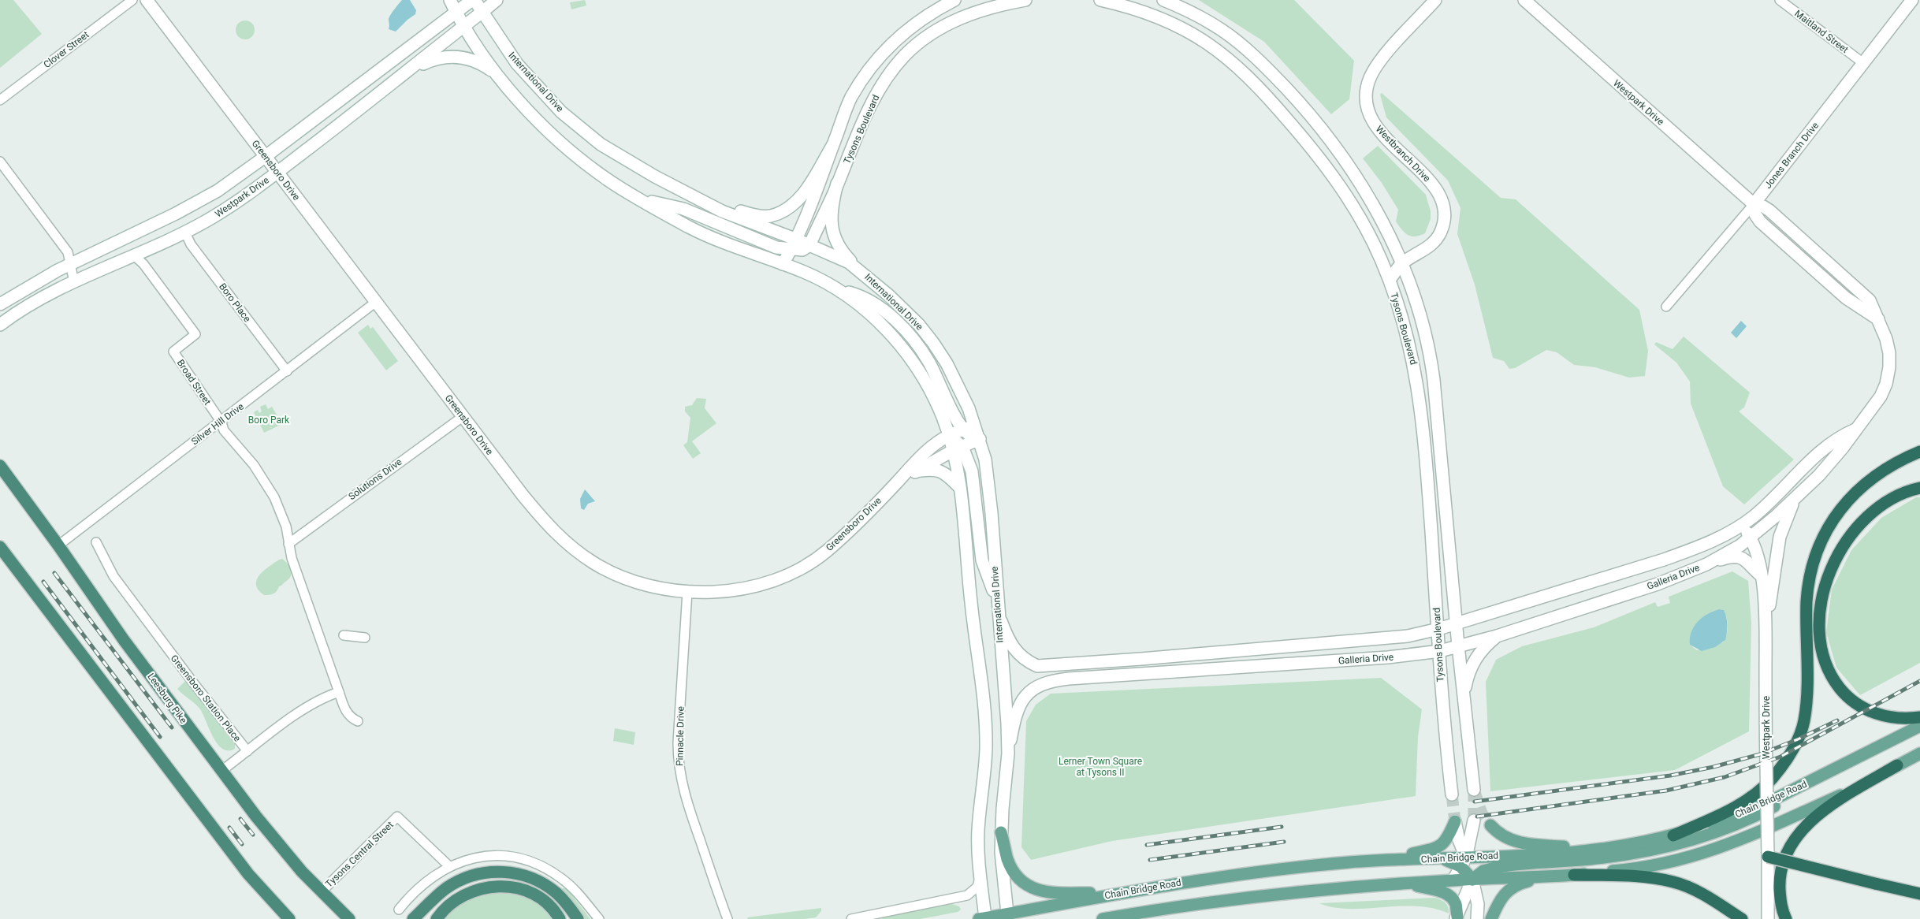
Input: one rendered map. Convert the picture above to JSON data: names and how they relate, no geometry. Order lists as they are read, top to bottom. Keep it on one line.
{"streets":{"highway":["Leesburg Pike"],"main road":["Chain Bridge Road"],"street":["Maitland Street","Clover Street","International Drive","Westpark Drive","Tysons Boulevard","Westbranch Drive","Jones Branch Drive","Greensboro Drive","Boro Place","Broad Street","Silver Hill Drive","Solutions Drive","Galleria Drive","Greensboro Station Place","Pinnacle Drive","Tysons Central Street"]},"crossings":[["Maitland Street","Jones Branch Drive"],["International Drive","Westpark Drive"],["International Drive","Tysons Boulevard"],["International Drive","Greensboro Drive"],["International Drive","Galleria Drive"],["International Drive","Chain Bridge Road"],["Westpark Drive","Jones Branch Drive"],["Westpark Drive","Greensboro Drive"],["Westpark Drive","Boro Place"],["Westpark Drive","Broad Street"],["Westpark Drive","Galleria Drive"],["Tysons Boulevard","Westbranch Drive"],["Tysons Boulevard","Galleria Drive"],["Greensboro Drive","Silver Hill Drive"],["Greensboro Drive","Solutions Drive"],["Greensboro Drive","Pinnacle Drive"],["Boro Place","Silver Hill Drive"],["Broad Street","Silver Hill Drive"],["Broad Street","Solutions Drive"],["Silver Hill Drive","Leesburg Pike"],["Leesburg Pike","Tysons Central Street"]],"parks":["Boro Park","Lerner Town Square at Tysons II"]}
